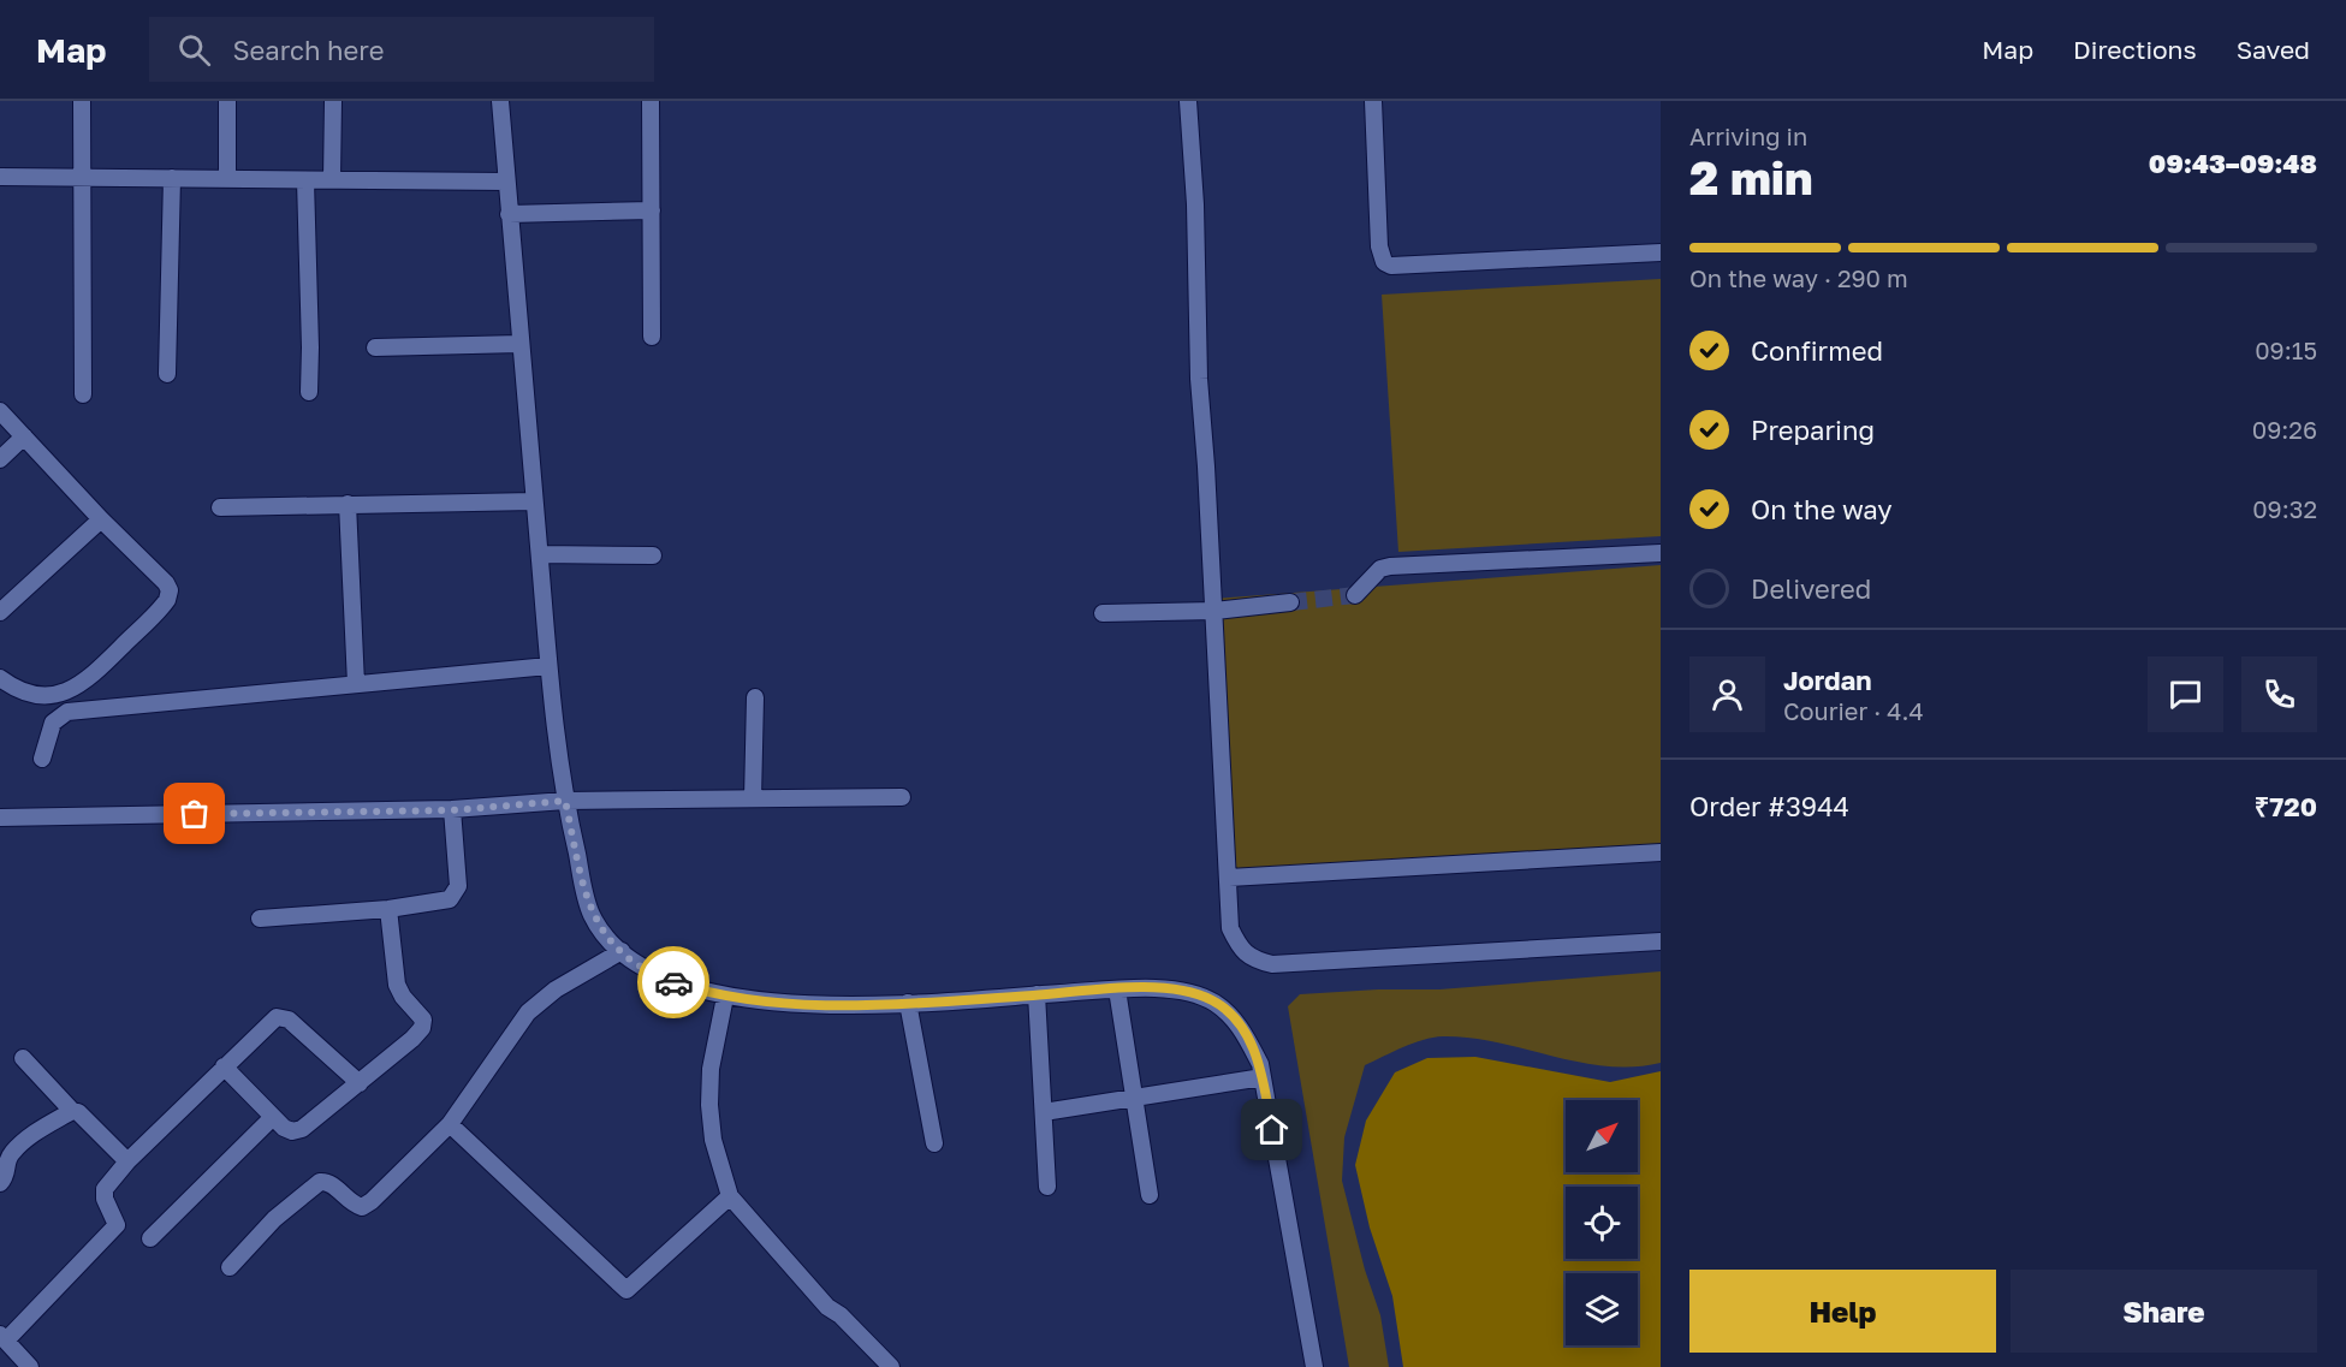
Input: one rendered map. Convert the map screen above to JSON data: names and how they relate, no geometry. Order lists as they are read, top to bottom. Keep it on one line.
{"north":"top right","page":{"header":"Map","search":"Search here","nav":["Map","Directions","Saved"],"heading":["2 min","Arriving in","09:43–09:48"],"panel":["Jordan","Courier · 4.4","Order #3944","₹720"],"bar":"On the way · 290 m","list":[["Confirmed","09:15"],["Preparing","09:26"],["On the way","09:32"],"Delivered"],"buttons":["Help","Share"]}}
